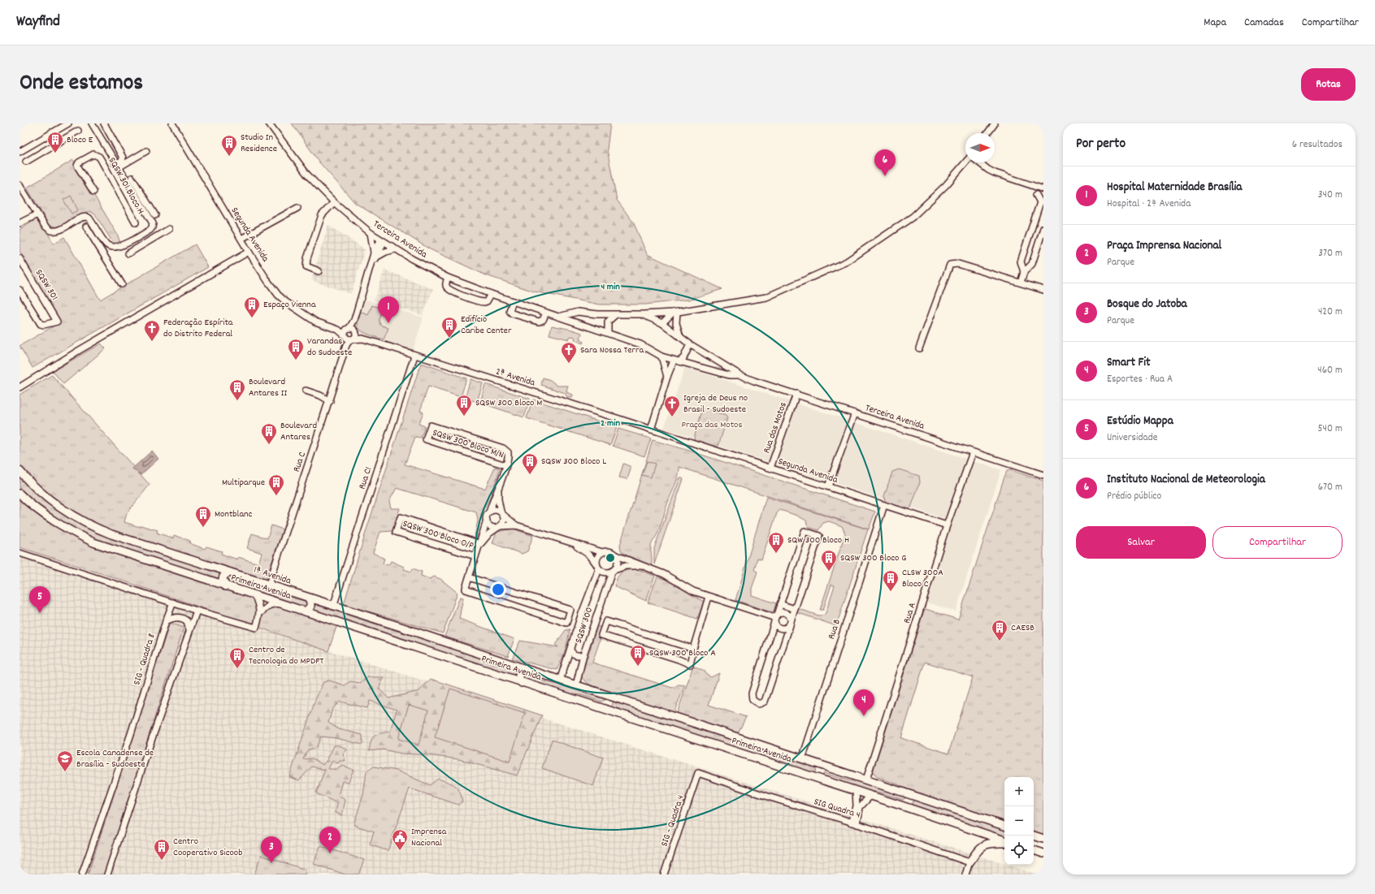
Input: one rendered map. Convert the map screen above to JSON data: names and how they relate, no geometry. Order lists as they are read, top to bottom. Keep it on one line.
{"streets":{"main road":["1ª Avenida","Primeira Avenida"],"street":["SQSW 301 Bloco H","Segunda Avenida","Terceira Avenida","SQSW 301","2ª Avenida","Rua das Motos","SQSW 300 Bloco M/N","Rua C","Rua C1","SQSW 300 Bloco O/P","Rua A","SQSW 300","Rua B","SIG - Quadra 8","SIG Quadra 4","SIG - Quadra 4"]},"crossings":[["Segunda Avenida","2ª Avenida"],["Segunda Avenida","Rua das Motos"],["Segunda Avenida","Rua C"],["Segunda Avenida","Rua A"],["Segunda Avenida","Rua B"],["Terceira Avenida","Rua das Motos"],["Terceira Avenida","Rua A"],["2ª Avenida","Rua C"],["2ª Avenida","Rua C1"],["Rua C","1ª Avenida"],["Rua C1","Primeira Avenida"],["1ª Avenida","Primeira Avenida"],["Primeira Avenida","Rua A"],["Primeira Avenida","SQSW 300"],["Primeira Avenida","Rua B"],["SIG Quadra 4","SIG - Quadra 4"]],"parks":["Praça das Motos"],"places":{"building":["Bloco E","Studio In Residence","Espaço Vienna","Edifício Caribe Center","Varandas do Sudoeste","Boulevard Antares II","SQSW 300 Bloco M","Boulevard Antares","SQSW 300 Bloco L","Multiparque","Montblanc","SQW 300 Bloco H","SQSW 300 Bloco G","CLSW 300A Bloco C","CAESB","SQSW 300 Bloco A","Centro de Tecnologia do MPDFT","Centro Cooperativo Sicoob"],"church":["Federação Espírita do Distrito Federal","Sara Nossa Terra","Igreja de Deus no Brasil - Sudoeste"],"school or university":["Escola Canadense de Brasília - Sudoeste"],"public building":["Imprensa Nacional"]},"north":"right","page":{"header":"Wayfind","nav":["Mapa","Camadas","Compartilhar"],"title":"Onde estamos","buttons":["Rotas",["Salvar","Compartilhar"]],"heading":["Por perto","6 resultados"],"pins":["6","1","5","4","2","3"],"list":[{"mark":"1","name":"Hospital Maternidade Brasília","note":"Hospital · 2ª Avenida","value":"340 m"},{"mark":"2","name":"Praça Imprensa Nacional","note":"Parque","value":"370 m"},{"mark":"3","name":"Bosque do Jatoba","note":"Parque","value":"420 m"},{"mark":"4","name":"Smart Fit","note":"Esportes · Rua A","value":"460 m"},{"mark":"5","name":"Estúdio Mappa","note":"Universidade","value":"540 m"},{"mark":"6","name":"Instituto Nacional de Meteorologia","note":"Prédio público","value":"670 m"}],"map_buttons":["+","−"]},"rings":["4 min","2 min"]}
